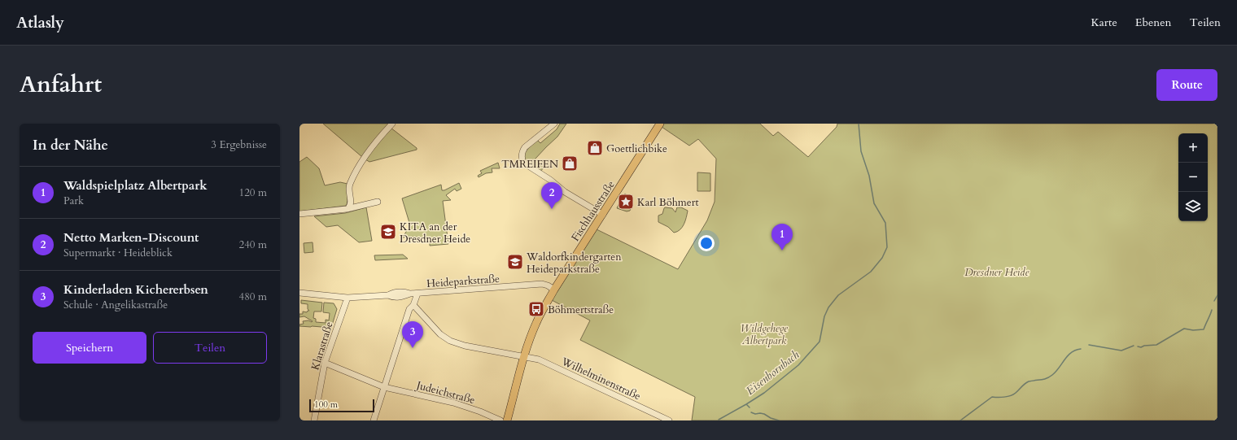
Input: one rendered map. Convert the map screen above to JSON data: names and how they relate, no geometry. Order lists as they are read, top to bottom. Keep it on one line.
{"streets":{"main road":["Fischhausstraße"],"street":["Heideparkstraße","Klarastraße","Wilhelminenstraße","Judeichstraße"]},"crossings":[["Fischhausstraße","Heideparkstraße"],["Fischhausstraße","Wilhelminenstraße"],["Heideparkstraße","Klarastraße"],["Klarastraße","Judeichstraße"]],"water":["Eisenbornbach"],"parks":["Dresdner Heide","Wildgehege Albertpark"],"places":{"shop":["Goettlichbike","TMREIFEN"],"place":["Karl Böhmert"],"school or university":["KITA an der Dresdner Heide","Waldorfkindergarten Heideparkstraße"],"bus stop":["Böhmertstraße"]},"scale_bar":"100 m","page":{"header":"Atlasly","nav":["Karte","Ebenen","Teilen"],"title":"Anfahrt","buttons":["Route",["Speichern","Teilen"]],"heading":["In der Nähe","3 Ergebnisse"],"map_buttons":["+","−"],"list":[{"mark":"1","name":"Waldspielplatz Albertpark","note":"Park","value":"120 m"},{"mark":"2","name":"Netto Marken-Discount","note":"Supermarkt · Heideblick","value":"240 m"},{"mark":"3","name":"Kinderladen Kichererbsen","note":"Schule · Angelikastraße","value":"480 m"}],"pins":["2","1","3"],"scale":"100 m"}}
